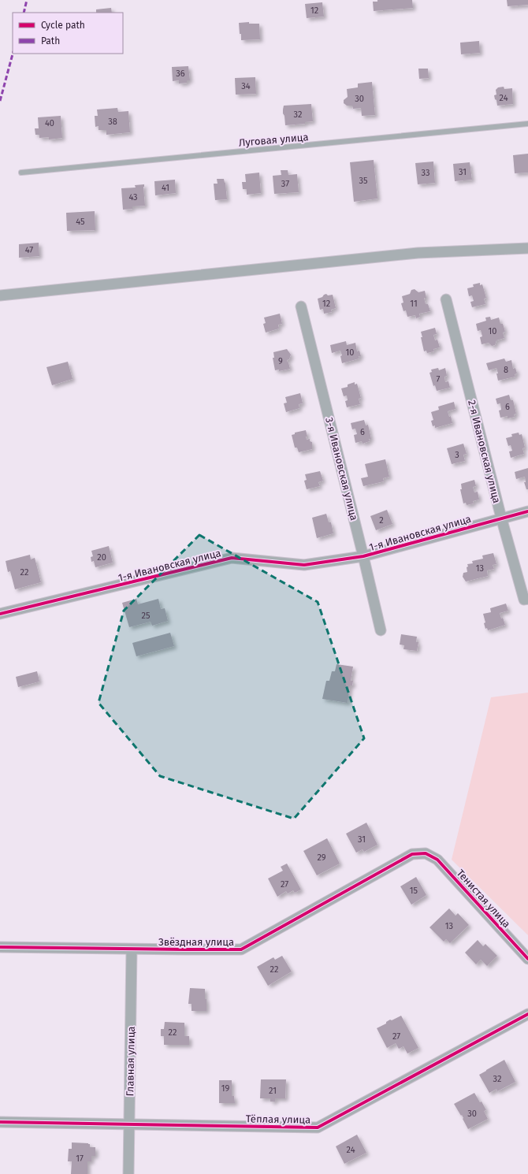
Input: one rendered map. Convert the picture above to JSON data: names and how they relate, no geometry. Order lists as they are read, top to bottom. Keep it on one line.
{"streets":{"street":["2-я Ивановская улица","3-я Ивановская улица","1-я Ивановская улица","Тенистая улица","Звёздная улица","Главная улица","Тёплая улица"],"lane":["Луговая улица"]},"crossings":[["2-я Ивановская улица","1-я Ивановская улица"],["3-я Ивановская улица","1-я Ивановская улица"],["Тенистая улица","Звёздная улица"],["Звёздная улица","Главная улица"],["Главная улица","Тёплая улица"]],"house_numbers":["12","36","34","24","30","32","38","40","31","33","35","37","41","43","45","47","12","11","10","10","9","8","7","6","6","3","2","20","13","22","25","31","29","27","15","13","22","22","27","32","19","21","30","24","17"],"legend":["Cycle path","Path"]}
